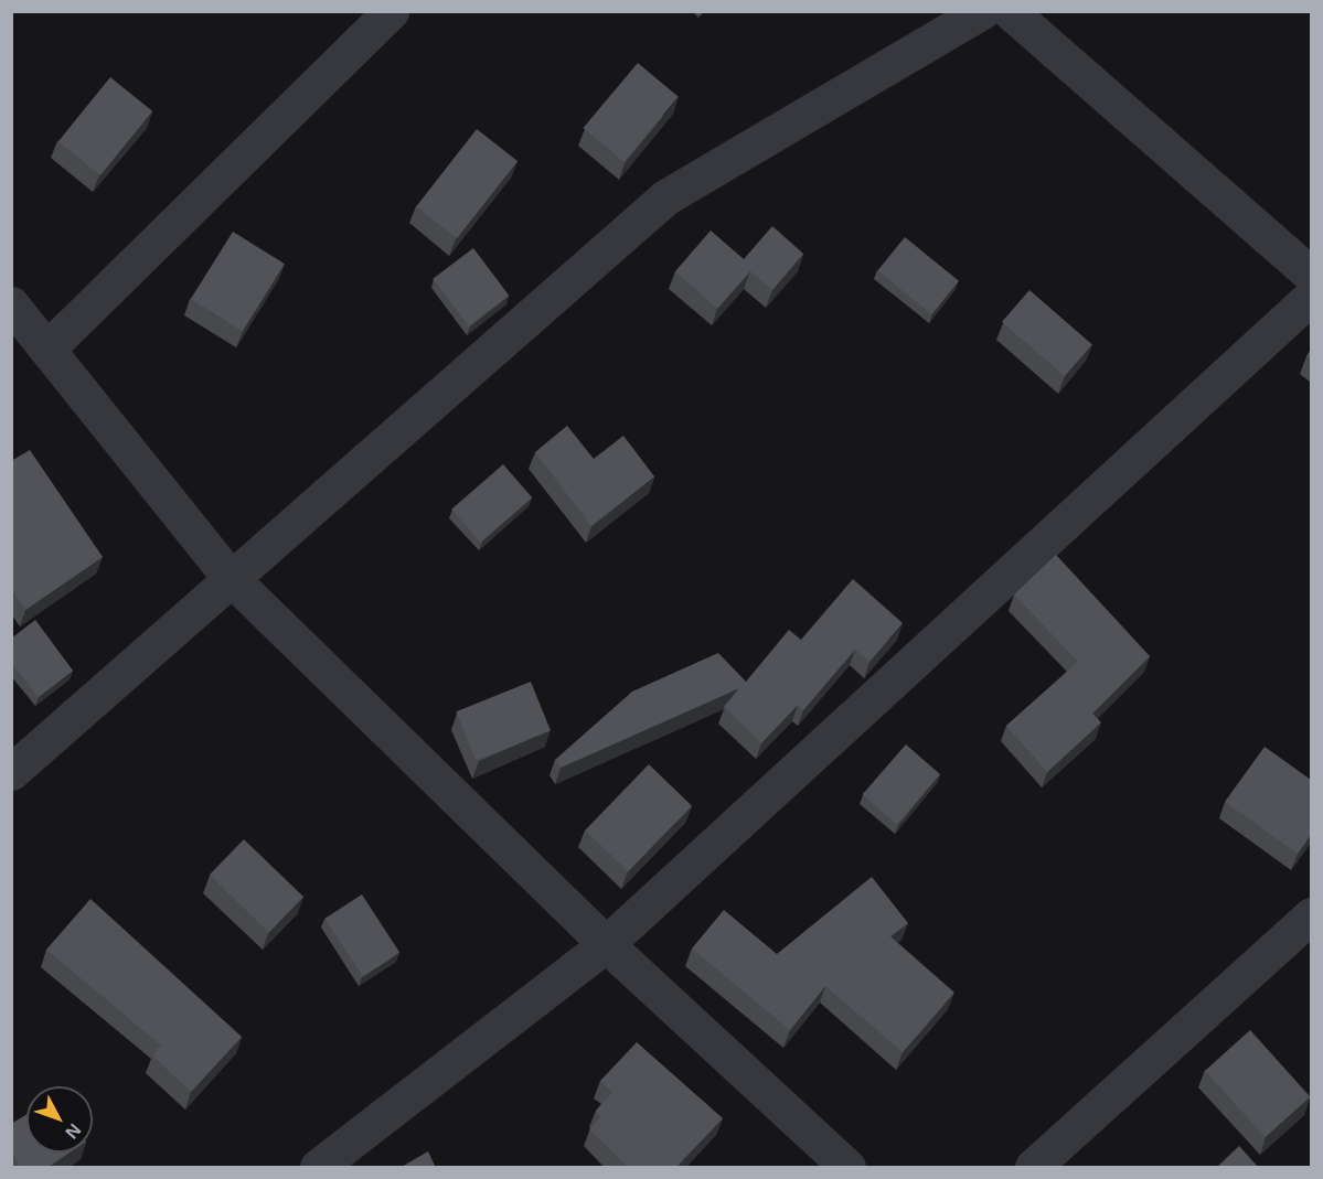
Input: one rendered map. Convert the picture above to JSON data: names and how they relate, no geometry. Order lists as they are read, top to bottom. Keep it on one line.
{"north":"bottom right"}
